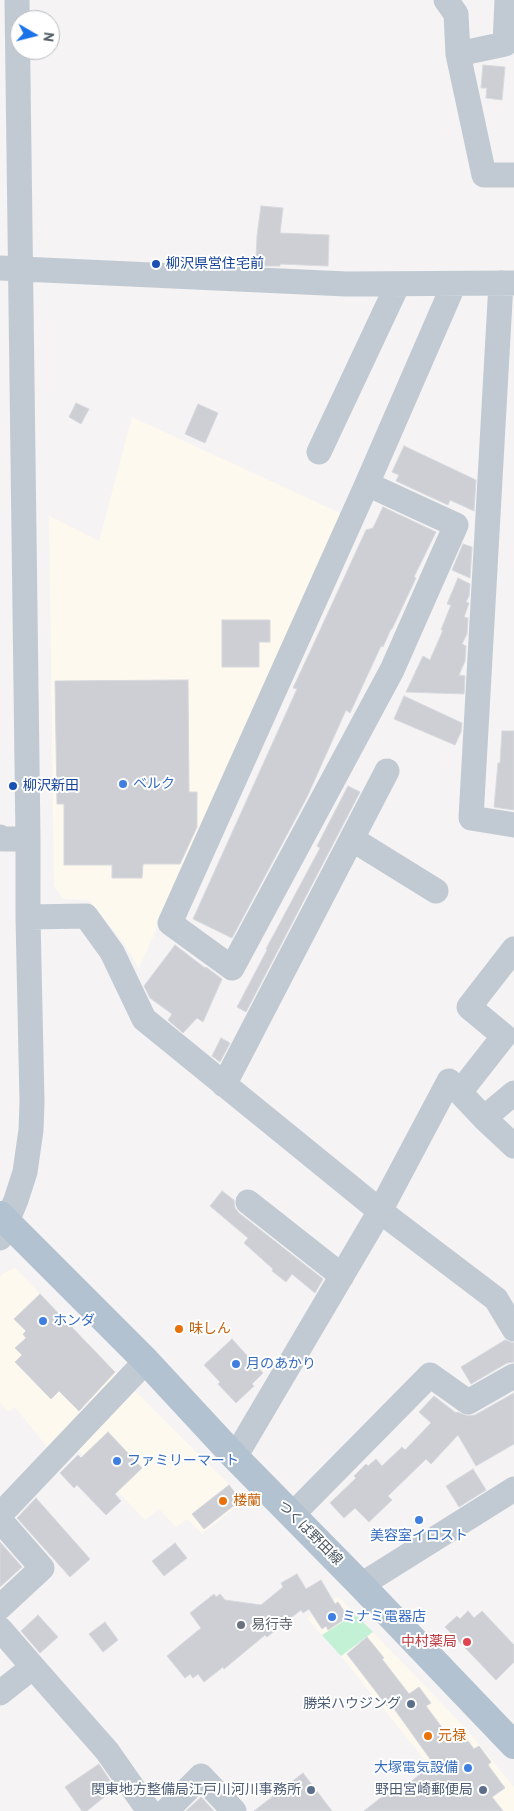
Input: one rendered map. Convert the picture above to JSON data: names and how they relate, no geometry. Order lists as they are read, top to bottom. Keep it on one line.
{"streets":{"main road":["つくば野田線"]},"places":["柳沢県営住宅前","ベルク","柳沢新田","ホンダ","味しん","月のあかり","ファミリーマート","楼蘭","美容室イロスト","ミナミ電器店","易行寺","中村薬局","勝栄ハウジング","元禄","大塚電気設備","関東地方整備局江戸川河川事務所","野田宮崎郵便局"],"north":"right"}
